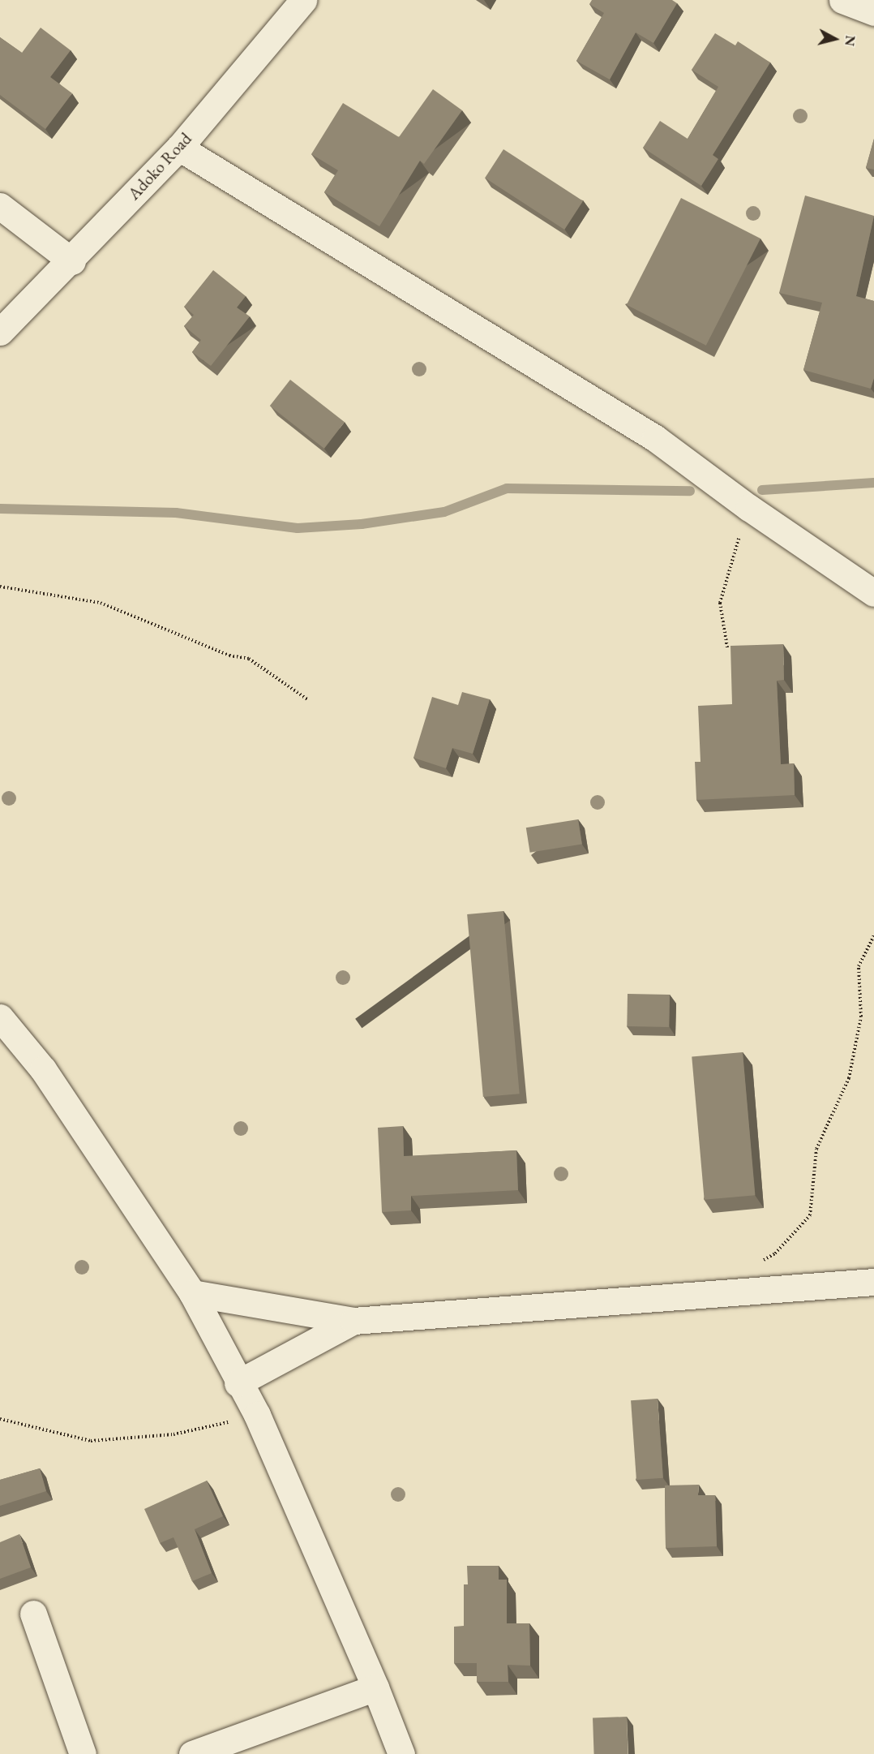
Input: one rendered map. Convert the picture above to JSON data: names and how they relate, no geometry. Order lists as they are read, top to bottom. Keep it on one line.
{"streets":{"street":["Adoko Road"]},"north":"right"}
